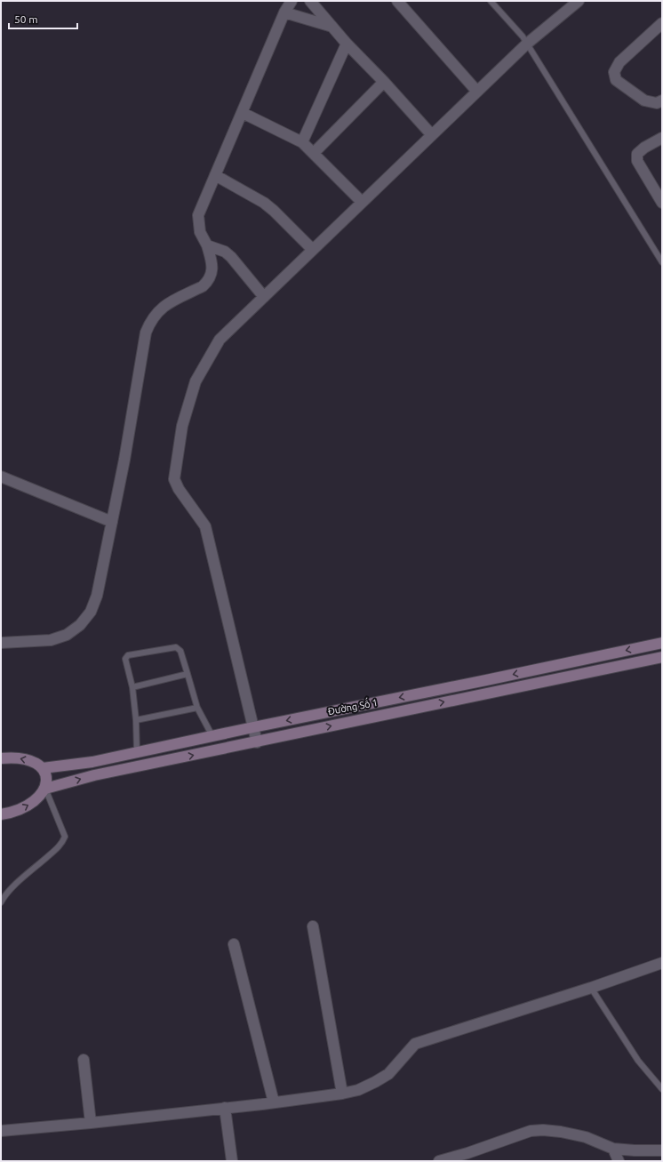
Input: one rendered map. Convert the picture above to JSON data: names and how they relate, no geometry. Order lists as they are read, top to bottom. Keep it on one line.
{"streets":{"street":["Đường Số 1"]},"scale_bar":"50 m"}
